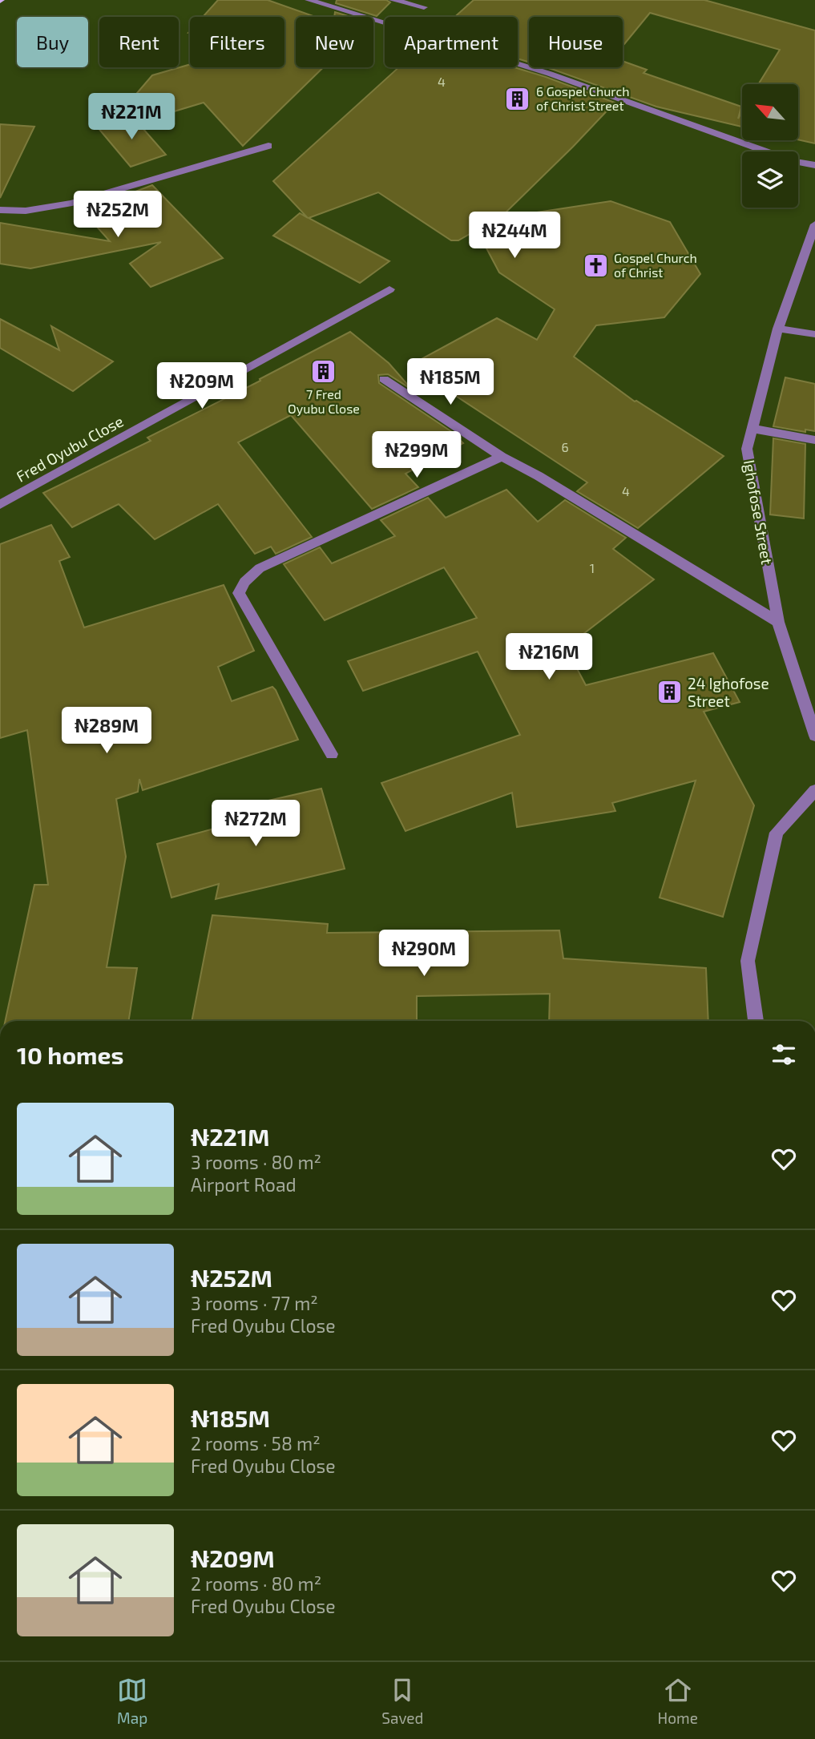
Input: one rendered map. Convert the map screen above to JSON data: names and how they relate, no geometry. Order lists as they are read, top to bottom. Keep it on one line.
{"streets":{"street":["Fred Oyubu Close","Ighofose Street"]},"places":{"building":["6 Gospel Church of Christ Street","7 Fred Oyubu Close","24 Ighofose Street"],"church":["Gospel Church of Christ"]},"house_numbers":["4","6","4","1"],"north":"top left","page":{"chip":["Buy","Rent","Filters","New","Apartment","House"],"price":["₦221M","₦252M","₦244M","₦185M","₦209M","₦299M","₦216M","₦289M","₦272M","₦290M"],"heading":"10 homes","list":[{"name":"₦221M","note":"3 rooms · 80 m² · Airport Road"},{"name":"₦252M","note":"3 rooms · 77 m² · Fred Oyubu Close"},{"name":"₦185M","note":"2 rooms · 58 m² · Fred Oyubu Close"},{"name":"₦209M","note":"2 rooms · 80 m² · Fred Oyubu Close"}],"tabs":["Map","Saved","Home"]}}
